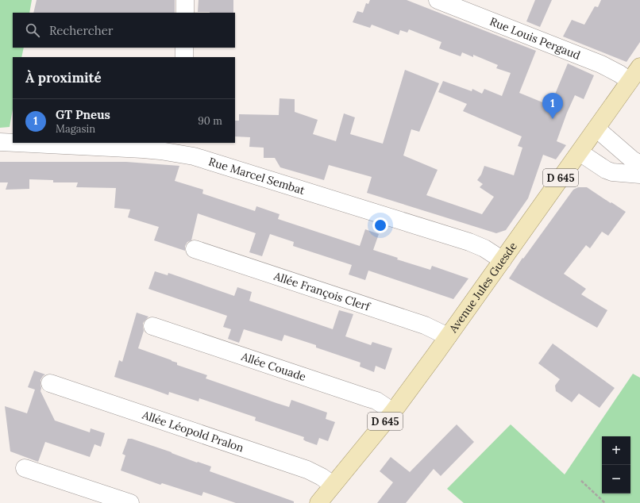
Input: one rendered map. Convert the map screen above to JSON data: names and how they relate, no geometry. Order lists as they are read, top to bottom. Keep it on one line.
{"streets":{"main road":["D 645","Avenue Jules Guesde"],"street":["Rue Louis Pergaud","Rue Marcel Sembat","Allée François Clerf","Allée Couade","Allée Léopold Pralon"]},"crossings":[["Rue Louis Pergaud","Avenue Jules Guesde"],["Rue Marcel Sembat","Avenue Jules Guesde"],["Avenue Jules Guesde","Allée François Clerf"],["Avenue Jules Guesde","Allée Couade"],["Avenue Jules Guesde","Allée Léopold Pralon"]],"page":{"search":"Rechercher","heading":"À proximité","pins":"1","list":[{"mark":"1","name":"GT Pneus","note":"Magasin","value":"90 m"}],"map_buttons":["+","−"]}}
